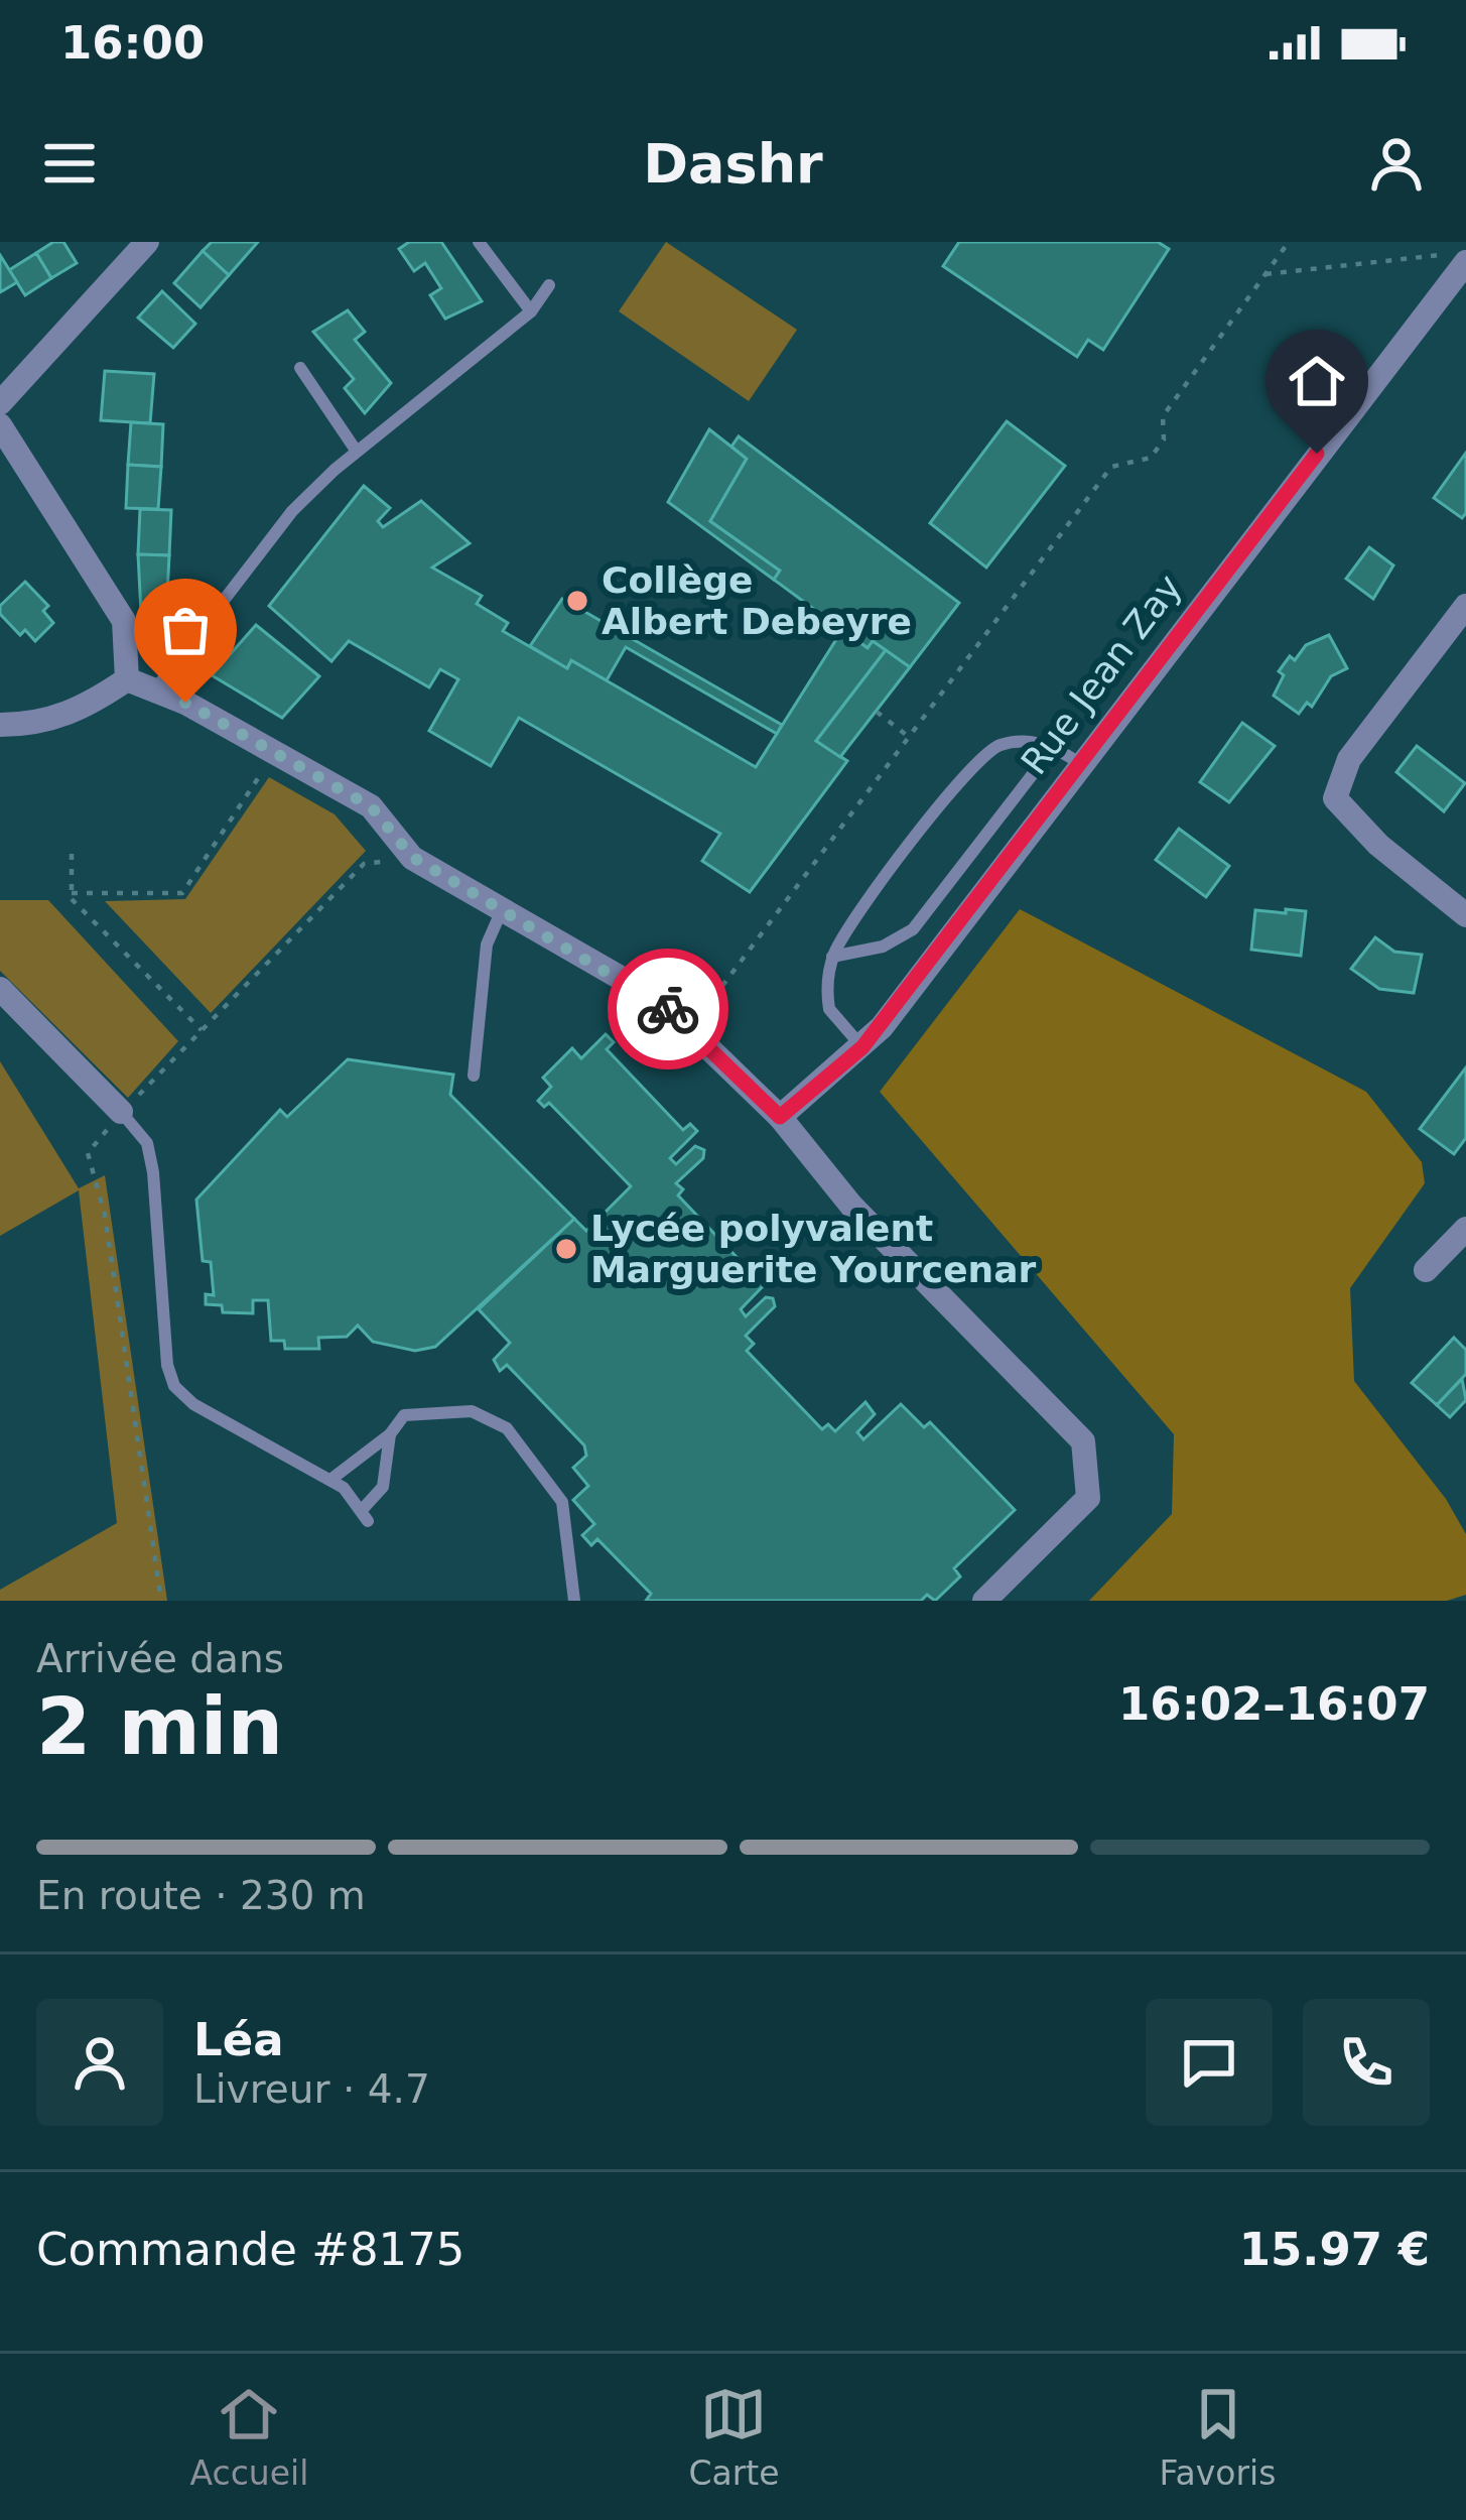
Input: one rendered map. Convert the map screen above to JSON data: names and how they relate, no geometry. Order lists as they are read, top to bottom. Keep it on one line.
{"streets":{"street":["Rue Jean Zay"]},"places":["Collège Albert Debeyre","Lycée polyvalent Marguerite Yourcenar"],"page":{"status":"16:00","header":"Dashr","heading":["2 min","Arrivée dans","16:02–16:07"],"panel":["Léa","Livreur · 4.7","Commande #8175","15.97 €"],"bar":"En route · 230 m","tabs":["Accueil","Carte","Favoris"]}}
